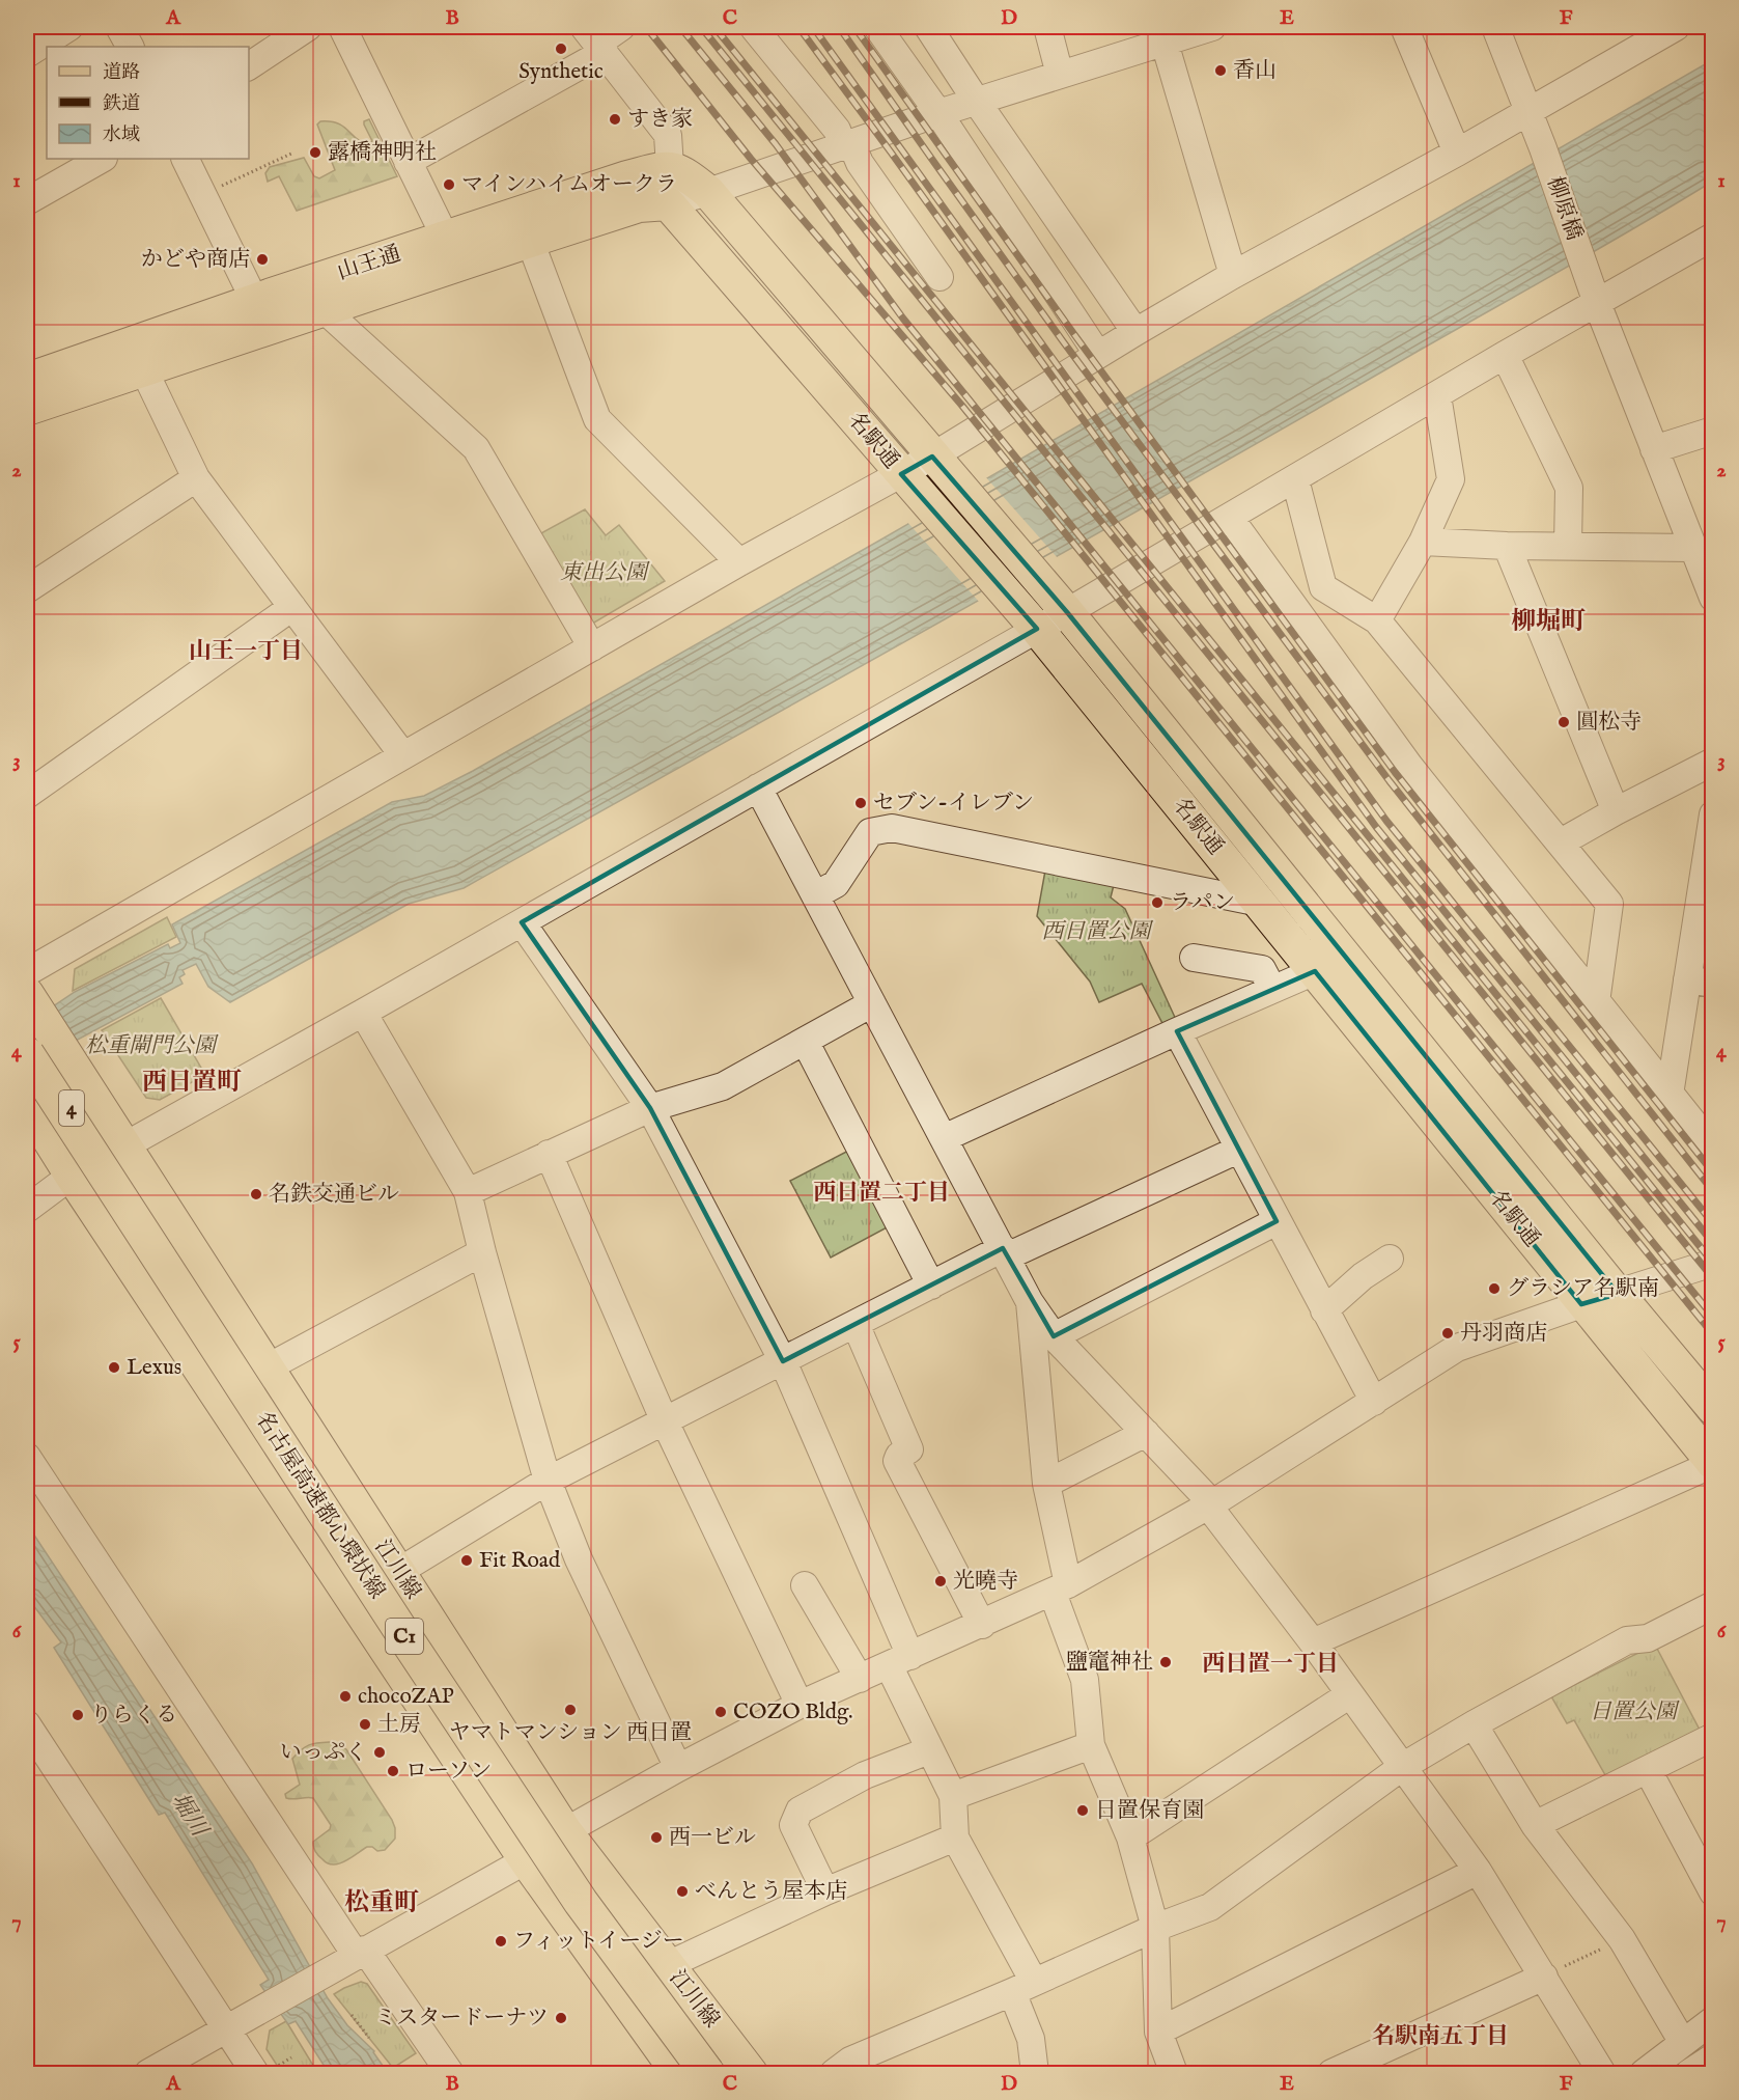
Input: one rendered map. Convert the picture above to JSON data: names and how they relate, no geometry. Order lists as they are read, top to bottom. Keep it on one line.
{"streets":{"highway":["4","名古屋高速都心環状線","C1"],"main road":["山王通","名駅通","江川線"],"street":["柳原橋"]},"crossings":[["山王通","名駅通"],["4","名古屋高速都心環状線"],["4","江川線"]],"districts":["柳堀町","山王一丁目","西日置町","西日置二丁目","西日置一丁目","松重町","名駅南五丁目"],"water":["堀川"],"parks":["東出公園","西日置公園","松重閘門公園","日置公園"],"places":["Synthetic","香山","すき家","露橋神明社","マインハイムオークラ","かどや商店","圓松寺","セブン-イレブン","ラパン","名鉄交通ビル","グラシア名駅南","丹羽商店","Lexus","Fit Road","光曉寺","鹽竈神社","chocoZAP","ヤマトマンション 西日置","COZO Bldg.","りらくる","土房","いっぷく","ローソン","日置保育園","西一ビル","べんとう屋本店","フィットイージー","ミスタードーナツ"],"legend":["道路","鉄道","水域"],"grid":{"columns":["A","B","C","D","E","F"],"rows":["1","2","3","4","5","6","7"]}}
